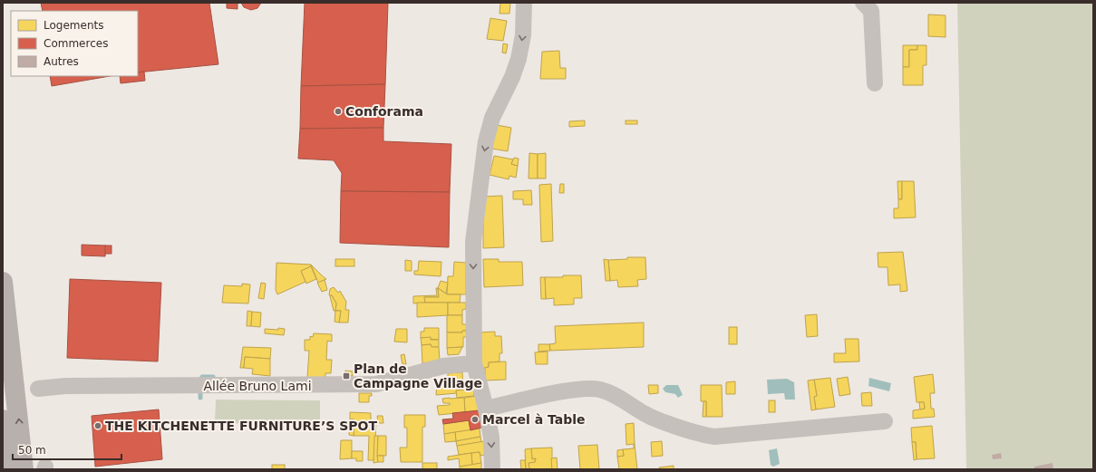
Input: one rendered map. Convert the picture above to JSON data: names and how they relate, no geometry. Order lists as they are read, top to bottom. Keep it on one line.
{"streets":{"street":["Allée Bruno Lami"]},"places":{"other":["Conforama","Marcel à Table","THE KITCHENETTE FURNITURE’S SPOT"],"transit":["Plan de Campagne Village"]},"legend":["Logements","Commerces","Autres"],"scale_bar":"50 m"}
